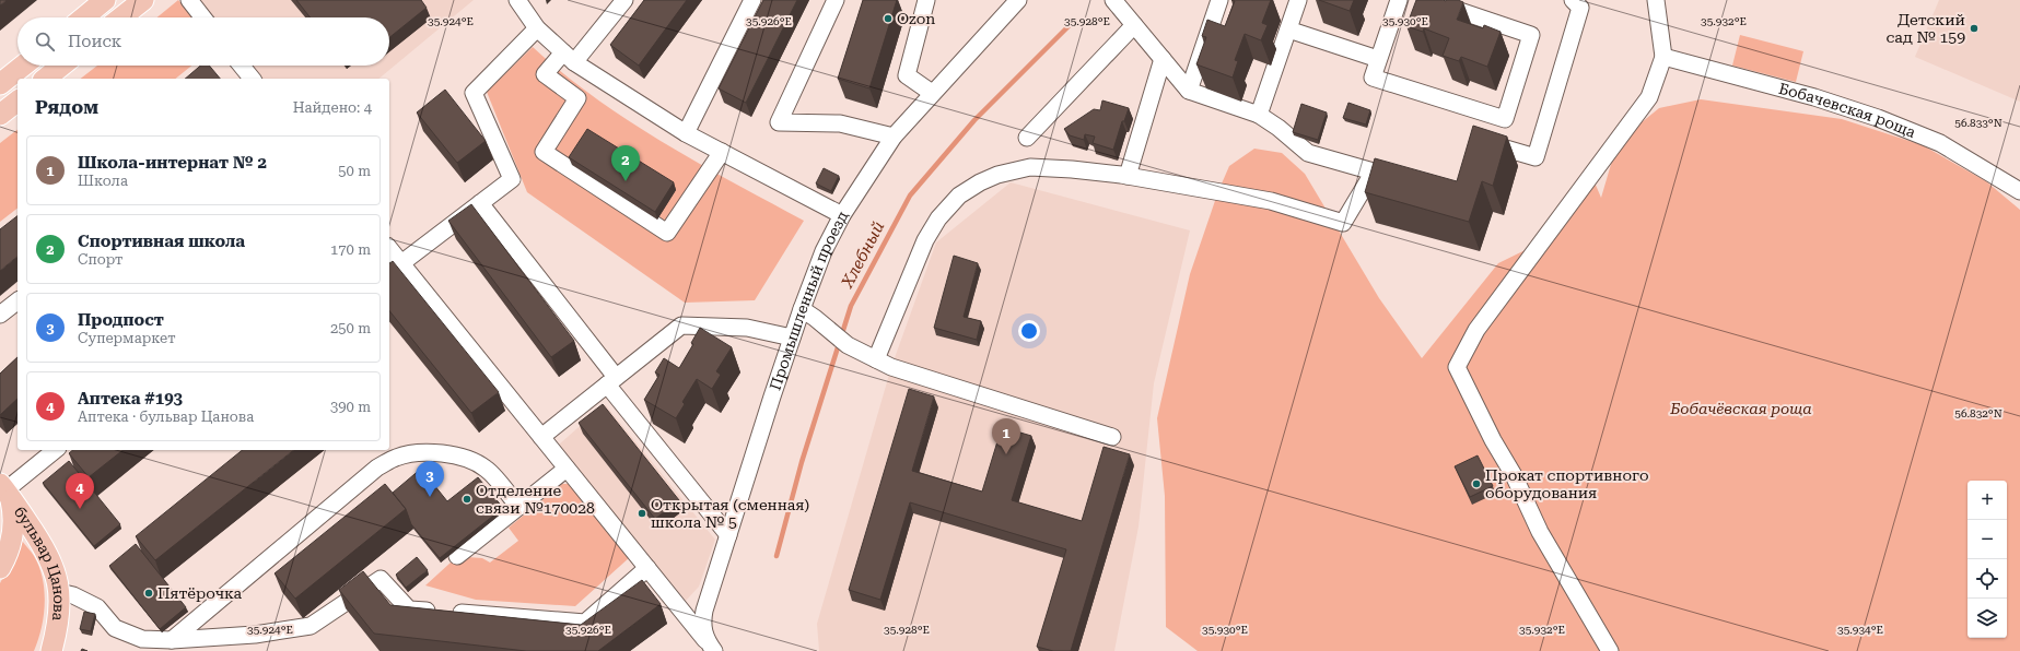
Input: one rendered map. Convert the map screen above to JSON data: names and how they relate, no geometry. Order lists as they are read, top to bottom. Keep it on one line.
{"streets":{"main road":["бульвар Цанова"],"street":["Бобачевская роща","Промышленный проезд"]},"water":["Хлебный"],"parks":["Бобачёвская роща"],"places":["Ozon","Детский сад № 159","Прокат спортивного оборудования","Отделение связи №170028","Открытая (сменная) школа № 5","Пятёрочка"],"page":{"search":"Поиск","heading":["Рядом","Найдено: 4"],"list":[{"mark":"1","name":"Школа-интернат № 2","note":"Школа","value":"50 m"},{"mark":"2","name":"Спортивная школа","note":"Спорт","value":"170 m"},{"mark":"3","name":"Продпост","note":"Супермаркет","value":"250 m"},{"mark":"4","name":"Аптека #193","note":"Аптека · бульвар Цанова","value":"390 m"}],"pins":["2","1","3","4"],"map_buttons":["+","−"]},"coordinates":["35.924°E","35.926°E","35.928°E","35.930°E","35.932°E","56.833°N","56.832°N","35.934°E"]}
